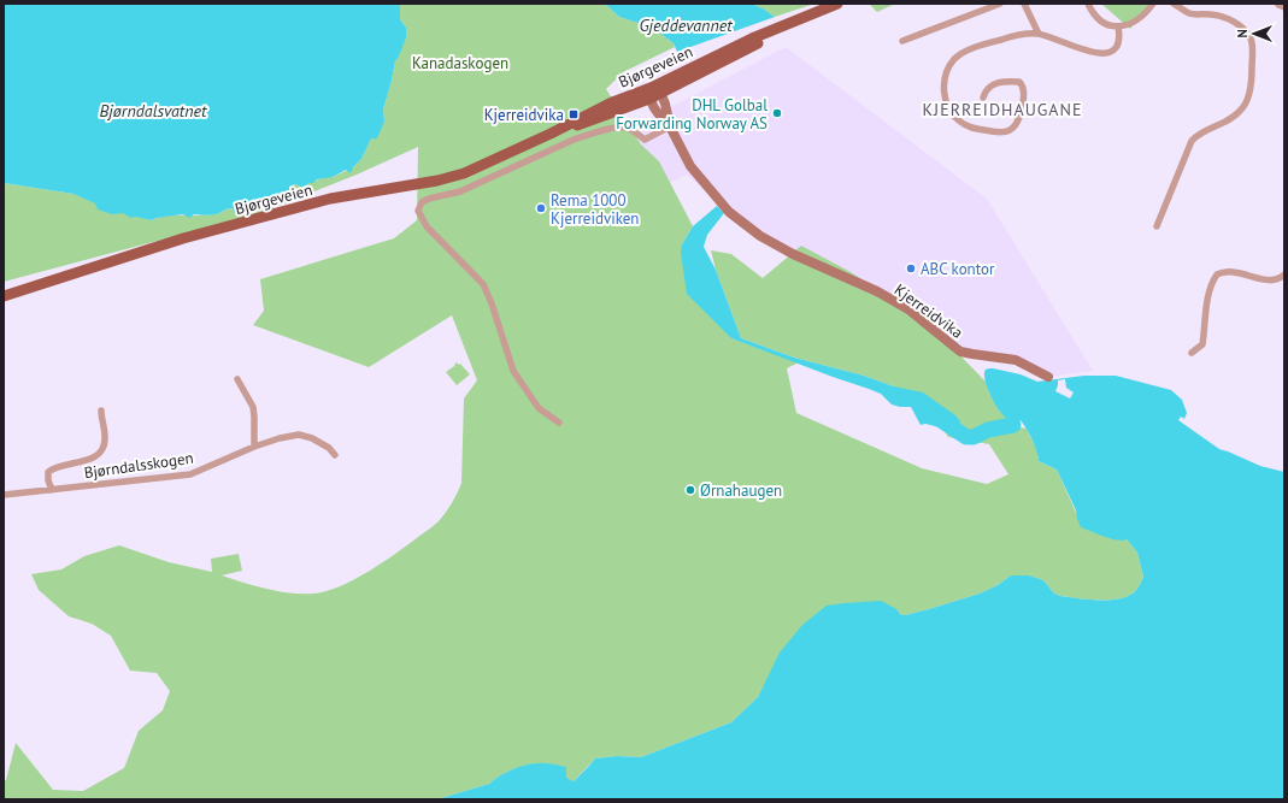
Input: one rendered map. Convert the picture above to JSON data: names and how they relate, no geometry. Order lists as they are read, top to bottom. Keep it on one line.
{"streets":{"main road":["Bjørgeveien"],"street":["Kjerreidvika","Bjørndalsskogen"]},"crossings":[["Bjørgeveien","Kjerreidvika"]],"districts":["KJERREIDHAUGANE"],"water":["Gjeddevannet","Bjørndalsvatnet"],"parks":["Kanadaskogen"],"places":{"other":["DHL Golbal Forwarding Norway AS","Rema 1000 Kjerreidviken","ABC kontor","Ørnahaugen"],"transit":["Kjerreidvika"]},"north":"left"}
